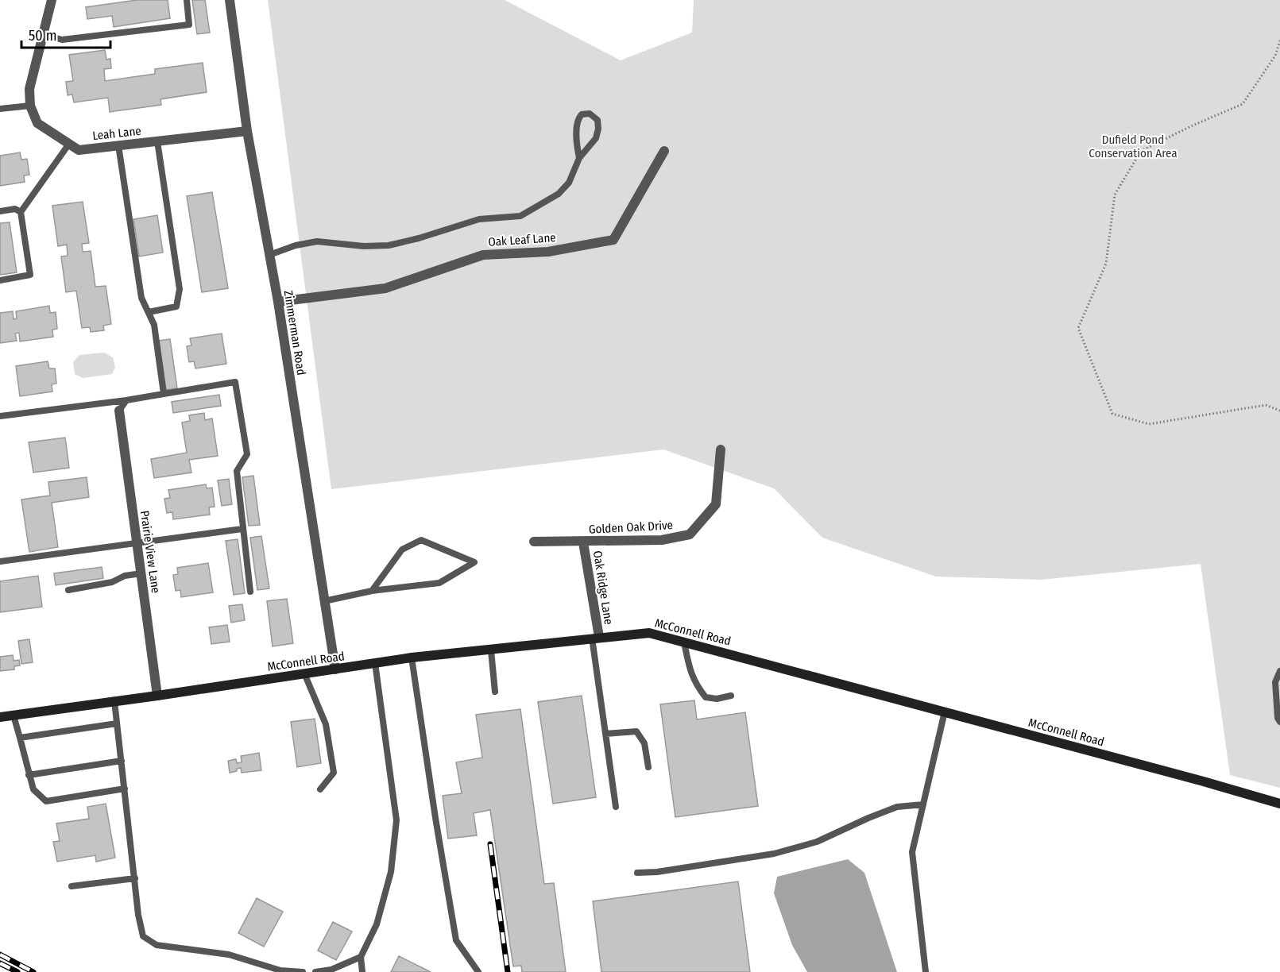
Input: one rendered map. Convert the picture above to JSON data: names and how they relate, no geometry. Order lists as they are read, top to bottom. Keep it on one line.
{"streets":{"street":["Leah Lane","Oak Leaf Lane","Zimmerman Road","Golden Oak Drive","Prairie View Lane","Oak Ridge Lane","McConnell Road"]},"crossings":[["Leah Lane","Zimmerman Road"],["Oak Leaf Lane","Zimmerman Road"],["Zimmerman Road","McConnell Road"],["Golden Oak Drive","Oak Ridge Lane"],["Prairie View Lane","McConnell Road"],["Oak Ridge Lane","McConnell Road"]],"parks":["Dufield Pond Conservation Area"],"scale_bar":"50 m"}
